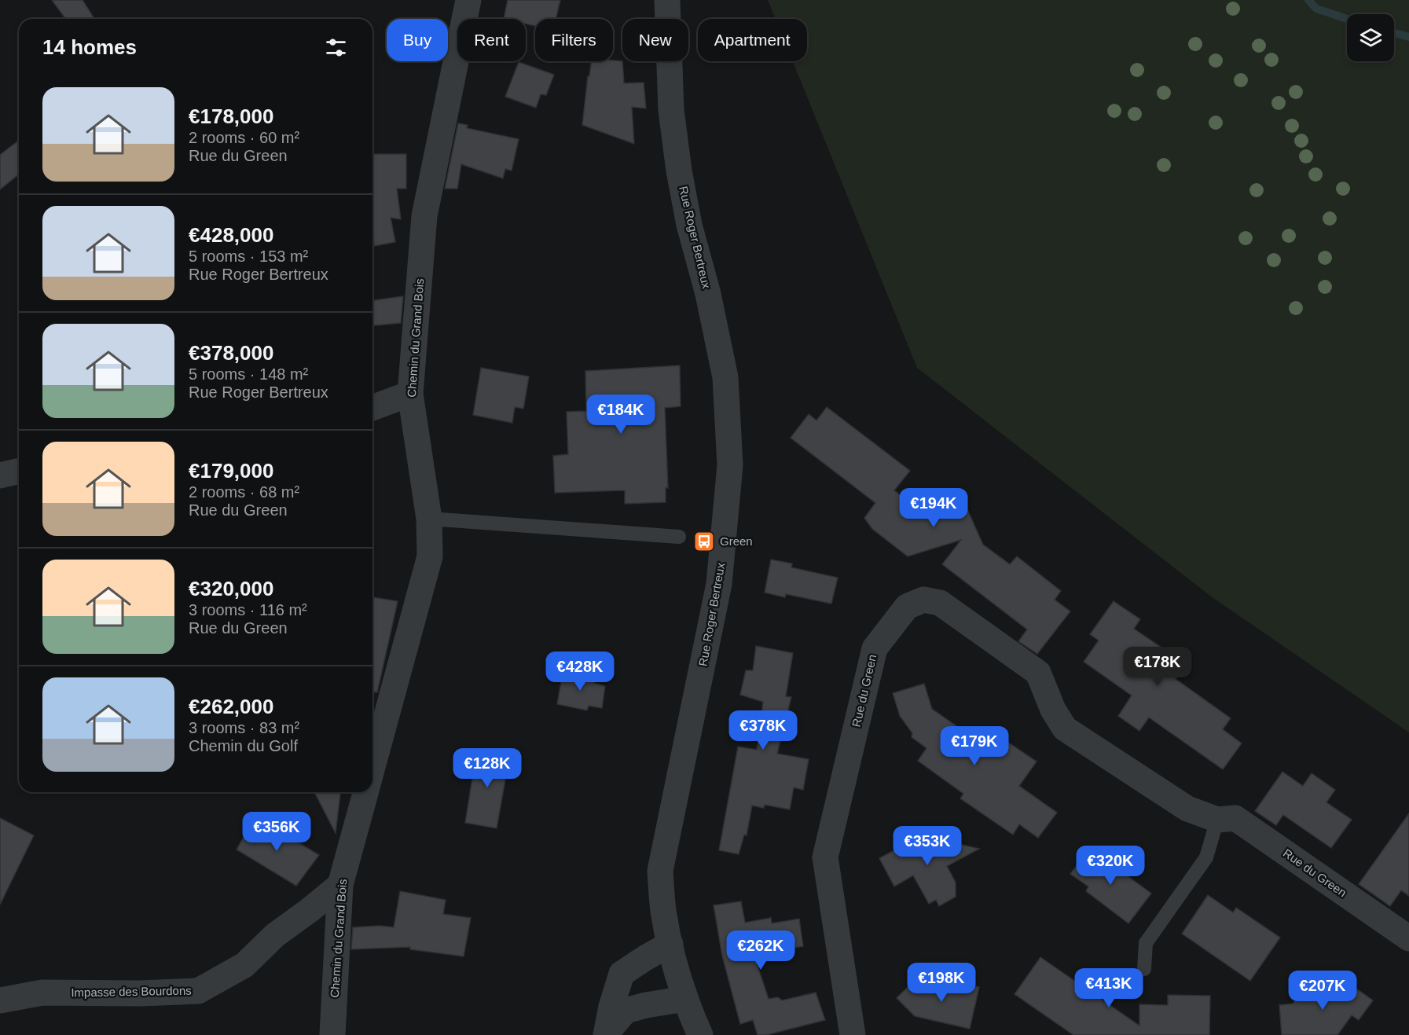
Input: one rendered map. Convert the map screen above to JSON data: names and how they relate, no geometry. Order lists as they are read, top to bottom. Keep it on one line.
{"streets":{"street":["Rue Roger Bertreux","Chemin du Grand Bois","Rue du Green","Impasse des Bourdons"]},"crossings":[["Chemin du Grand Bois","Impasse des Bourdons"]],"places":{"bus stop":["Green"]},"page":{"chip":["Buy","Rent","Filters","New","Apartment"],"heading":"14 homes","list":[{"name":"€178,000","note":"2 rooms · 60 m² · Rue du Green"},{"name":"€428,000","note":"5 rooms · 153 m² · Rue Roger Bertreux"},{"name":"€378,000","note":"5 rooms · 148 m² · Rue Roger Bertreux"},{"name":"€179,000","note":"2 rooms · 68 m² · Rue du Green"},{"name":"€320,000","note":"3 rooms · 116 m² · Rue du Green"},{"name":"€262,000","note":"3 rooms · 83 m² · Chemin du Golf"}],"price":["€184K","€194K","€178K","€428K","€378K","€179K","€128K","€356K","€353K","€320K","€262K","€198K","€413K","€207K"]}}
